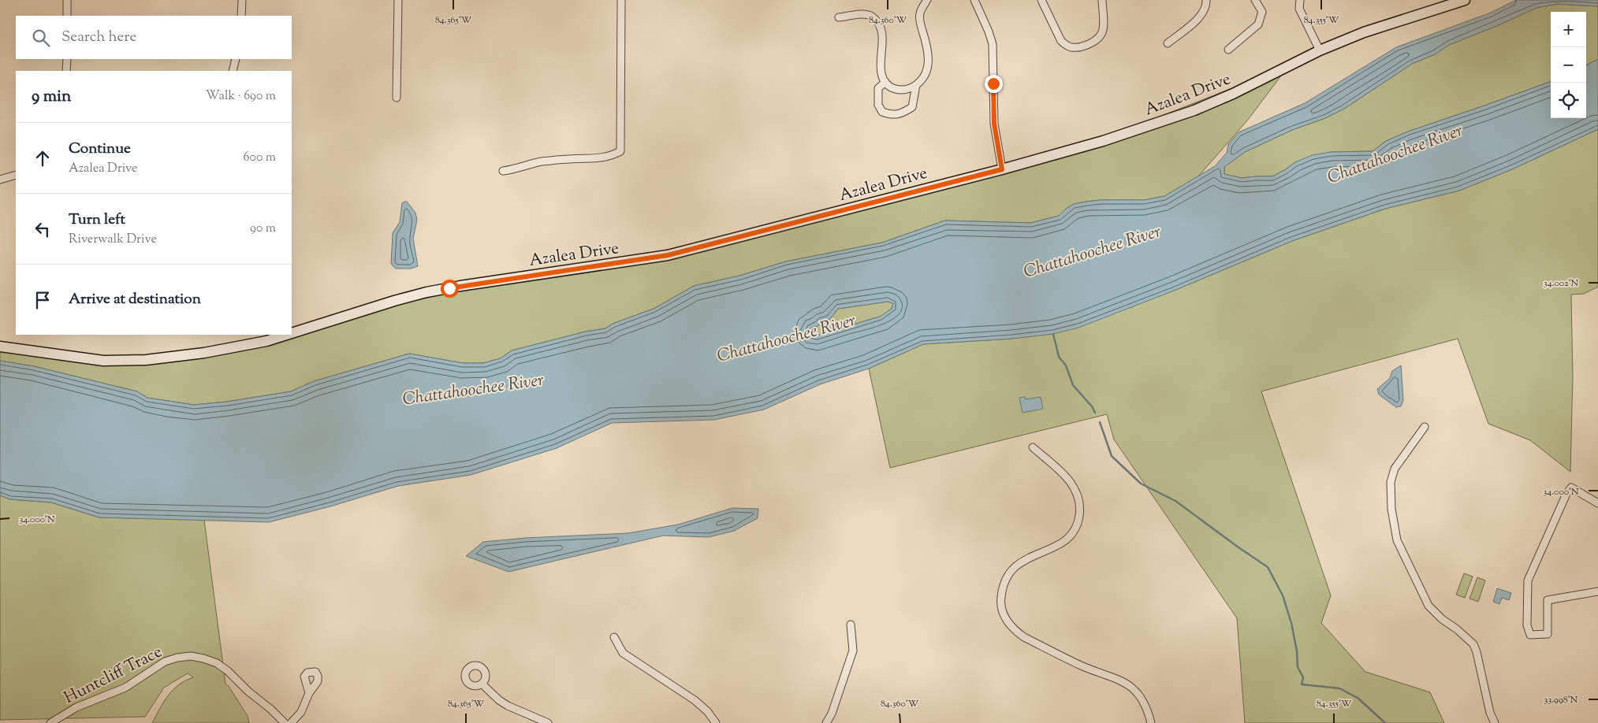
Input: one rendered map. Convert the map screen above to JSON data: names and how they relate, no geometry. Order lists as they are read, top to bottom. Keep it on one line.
{"streets":{"street":["Azalea Drive","Huntcliff Trace"]},"water":["Chattahoochee River"],"page":{"map_buttons":["+","−"],"search":"Search here","heading":["9 min","Walk · 690 m"],"list":[["Continue","Azalea Drive","600 m"],["Turn left","Riverwalk Drive","90 m"],"Arrive at destination"]},"coordinates":["84.365°W","84.360°W","84.355°W","34.002°N","34.000°N","33.998°N"]}
